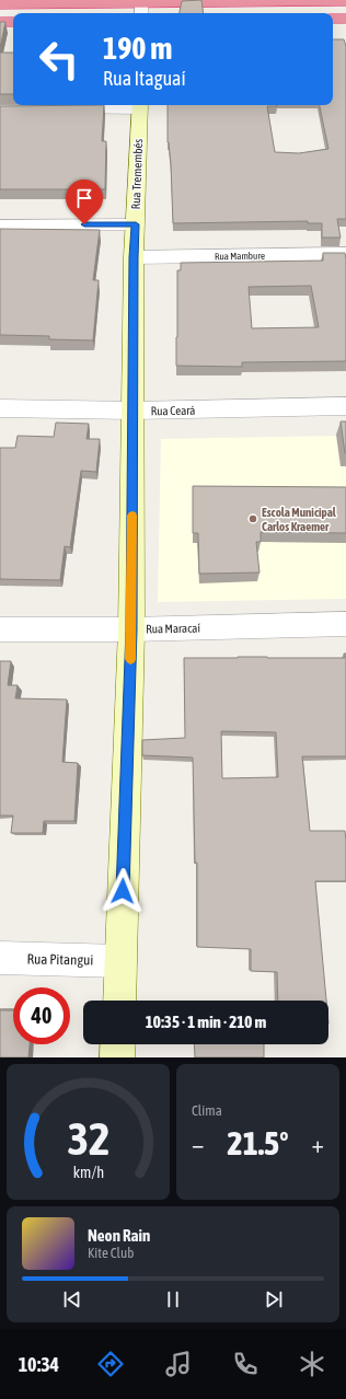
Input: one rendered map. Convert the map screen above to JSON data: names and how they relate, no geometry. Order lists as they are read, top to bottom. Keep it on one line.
{"streets":{"street":["Rua Tremembés","Rua Mambure","Rua Ceará","Rua Maracaí","Rua Pitangui"]},"crossings":[["Rua Tremembés","Rua Mambure"],["Rua Tremembés","Rua Ceará"],["Rua Tremembés","Rua Maracaí"],["Rua Tremembés","Rua Pitangui"]],"places":["Escola Municipal Carlos Kraemer"],"page":{"turn":["190 m","Rua Itaguaí"],"limit":"40","trip":"10:35 · 1 min · 210 m","tile":"Clima","heat":["−","21.5°","+"],"song":["Neon Rain","Kite Club"],"tabs":"10:34","gauge":["32","km/h"]}}
